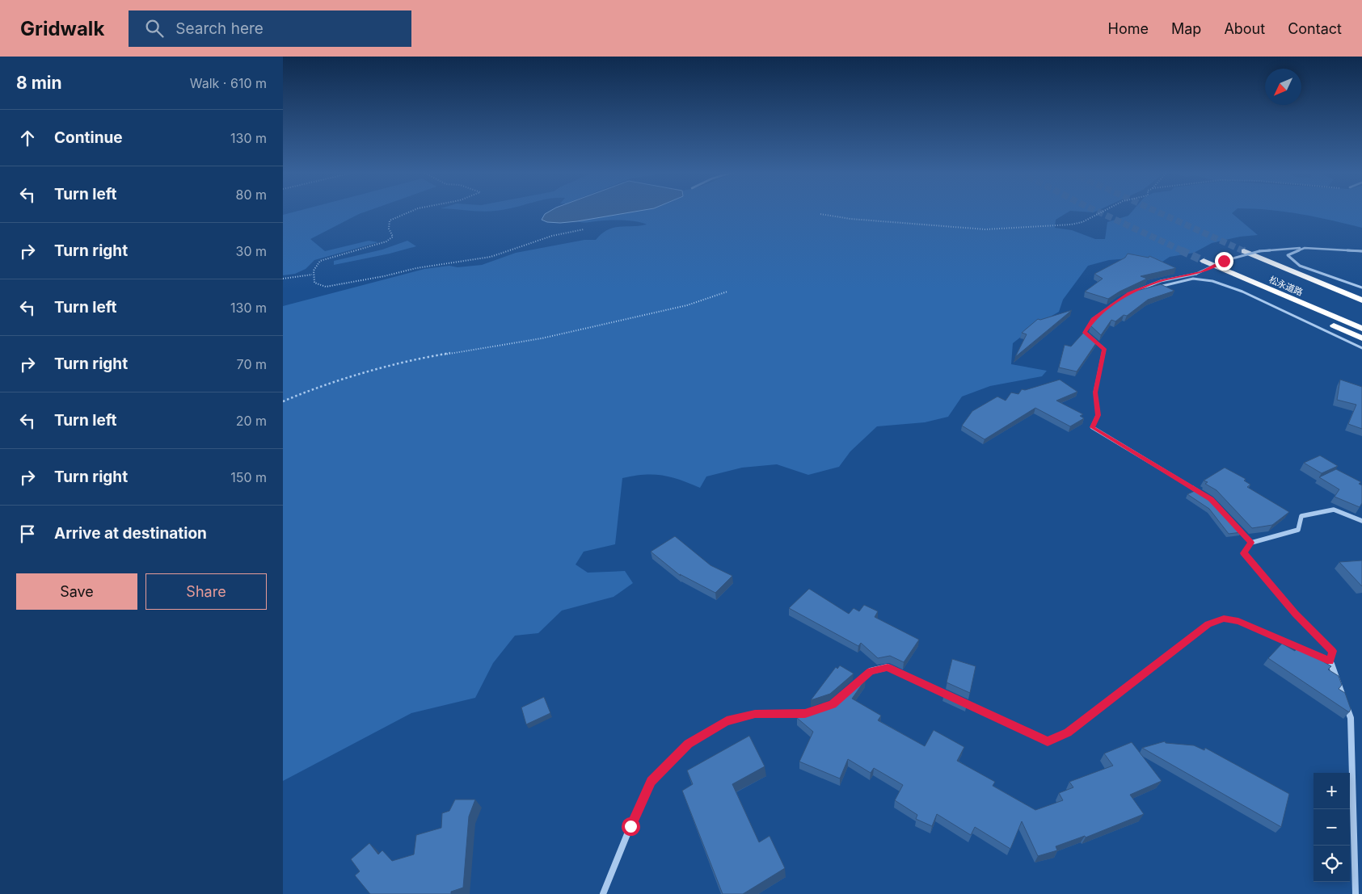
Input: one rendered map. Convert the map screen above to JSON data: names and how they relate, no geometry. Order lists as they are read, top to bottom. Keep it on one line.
{"streets":{"highway":["松永道路"]},"north":"bottom left","page":{"header":"Gridwalk","search":"Search here","nav":["Home","Map","About","Contact"],"heading":["8 min","Walk · 610 m"],"list":[["Continue","130 m"],["Turn left","80 m"],["Turn right","30 m"],["Turn left","130 m"],["Turn right","70 m"],["Turn left","20 m"],["Turn right","150 m"],"Arrive at destination"],"buttons":["Save","Share"],"map_buttons":["+","−"]}}
